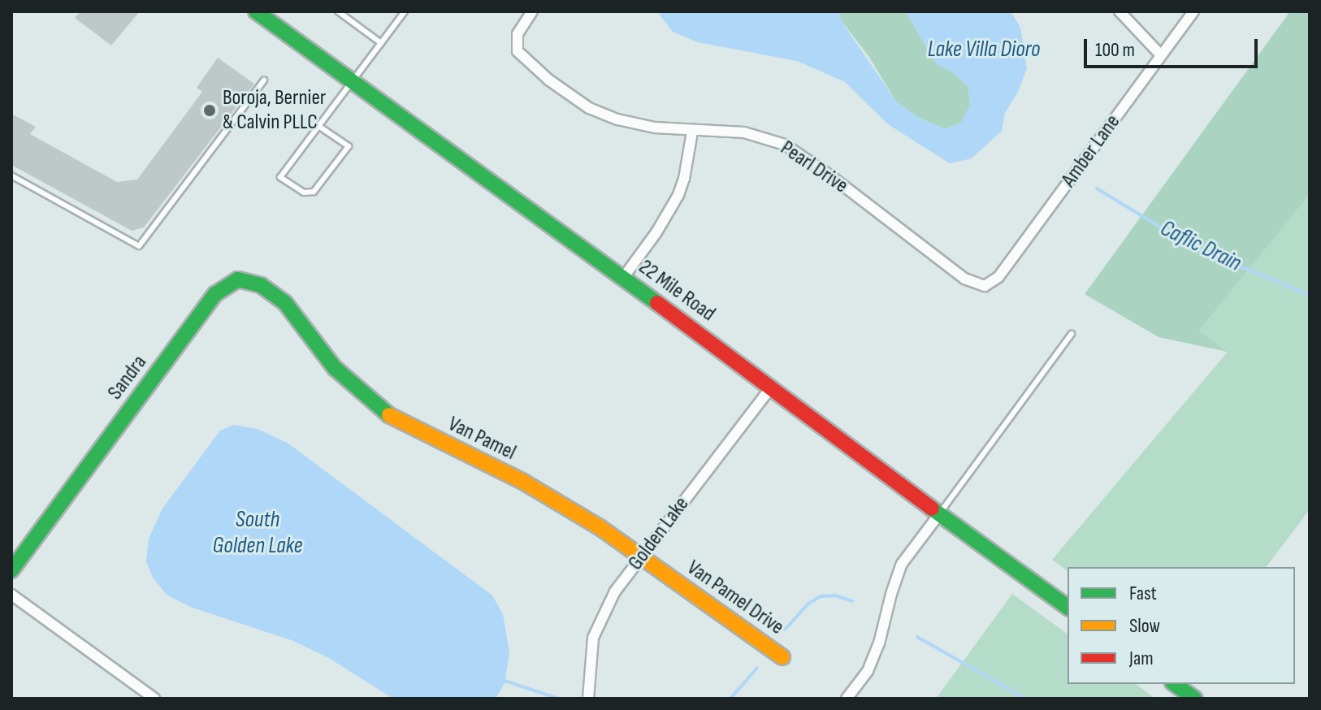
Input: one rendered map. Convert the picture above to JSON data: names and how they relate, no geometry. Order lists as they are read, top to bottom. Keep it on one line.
{"streets":{"street":["Amber Lane","Pearl Drive","22 Mile Road","Sandra","Van Pamel","Golden Lake","Van Pamel Drive"]},"crossings":[["Amber Lane","Pearl Drive"],["22 Mile Road","Golden Lake"],["Sandra","Van Pamel"],["Van Pamel","Golden Lake"],["Van Pamel","Van Pamel Drive"]],"water":["Lake Villa Dioro","Caflic Drain","South Golden Lake"],"places":["Boroja, Bernier & Calvin PLLC"],"legend":["Fast","Slow","Jam"],"scale_bar":"100 m"}
